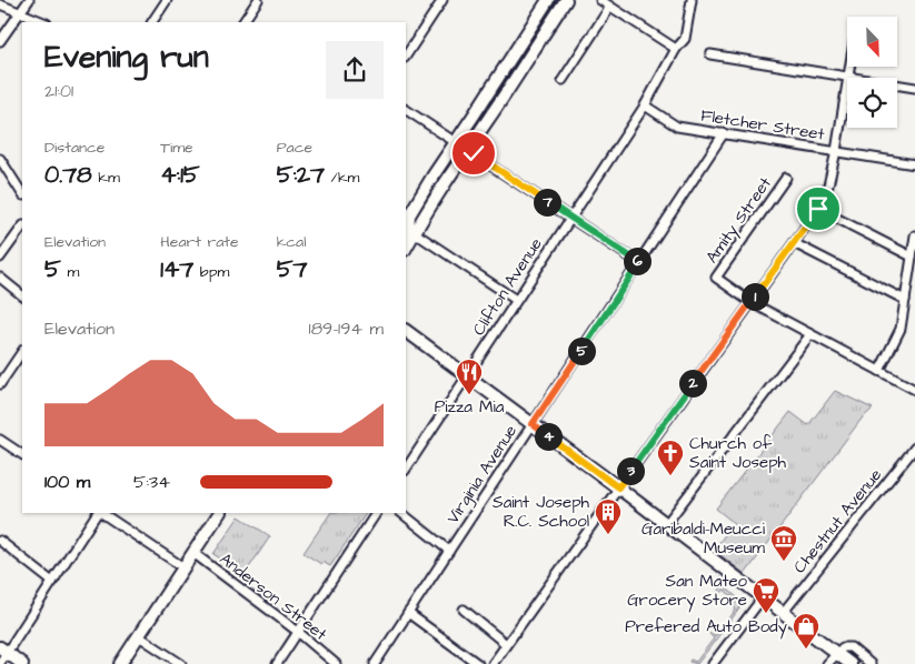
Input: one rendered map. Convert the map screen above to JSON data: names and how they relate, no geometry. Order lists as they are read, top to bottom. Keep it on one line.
{"streets":{"street":["Fletcher Street","Amity Street","Clifton Avenue","Virginia Avenue","Chestnut Avenue","Anderson Street"]},"crossings":[["Fletcher Street","Clifton Avenue"],["Fletcher Street","Virginia Avenue"]],"places":{"restaurant":["Pizza Mia"],"church":["Church of Saint Joseph"],"building":["Saint Joseph R.C. School"],"museum":["Garibaldi-Meucci Museum"],"supermarket":["San Mateo Grocery Store"],"shop":["Prefered Auto Body"]},"north":"bottom right","page":{"heading":["Evening run","21:01"],"stats":[["Distance","0.78 km"],["Time","4:15"],["Pace","5:27 /km"],["Elevation","5 m"],["Heart rate","147 bpm"],["kcal","57"]],"pins":["7","6","1","5","2","4","3"],"chart":["Elevation","189–194 m"],"list":[{"name":"100 m","note":"5:34"}]}}
